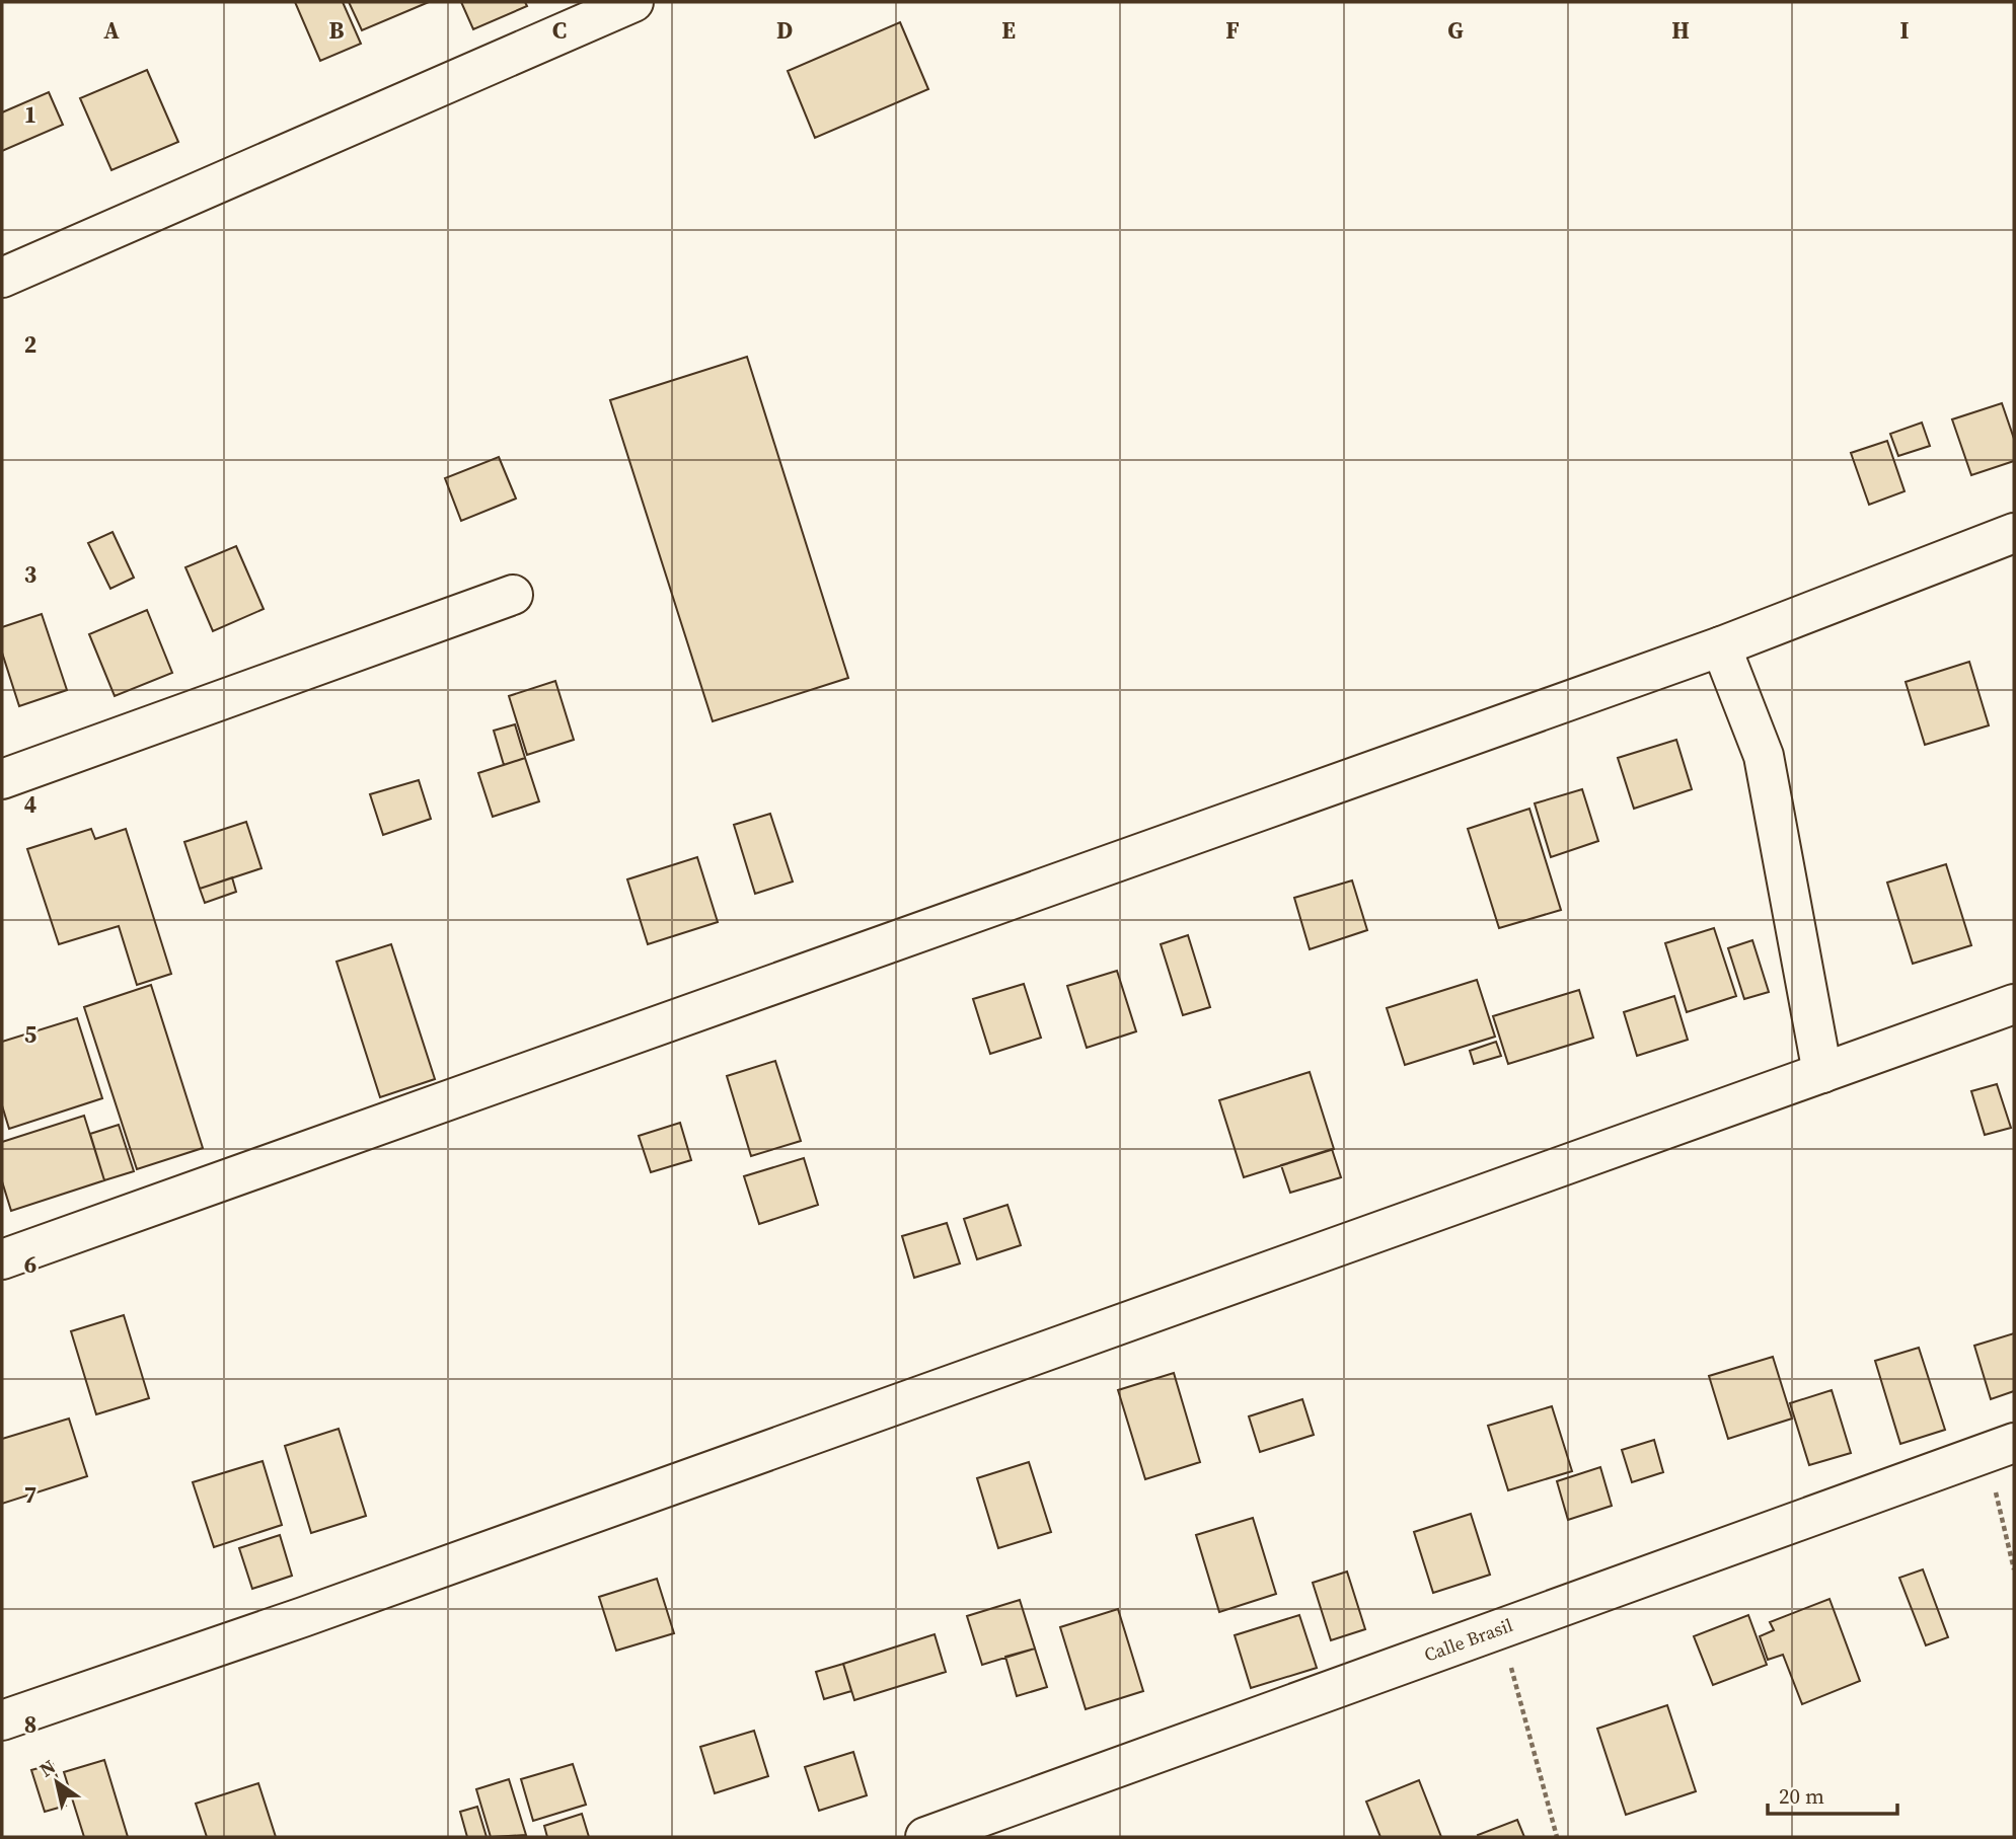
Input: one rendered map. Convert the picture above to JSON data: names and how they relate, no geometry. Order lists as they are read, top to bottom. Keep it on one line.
{"streets":{"street":["Calle Brasil"]},"scale_bar":"20 m","north":"top left","grid":{"columns":["A","B","C","D","E","F","G","H","I"],"rows":["1","2","3","4","5","6","7","8"]}}
